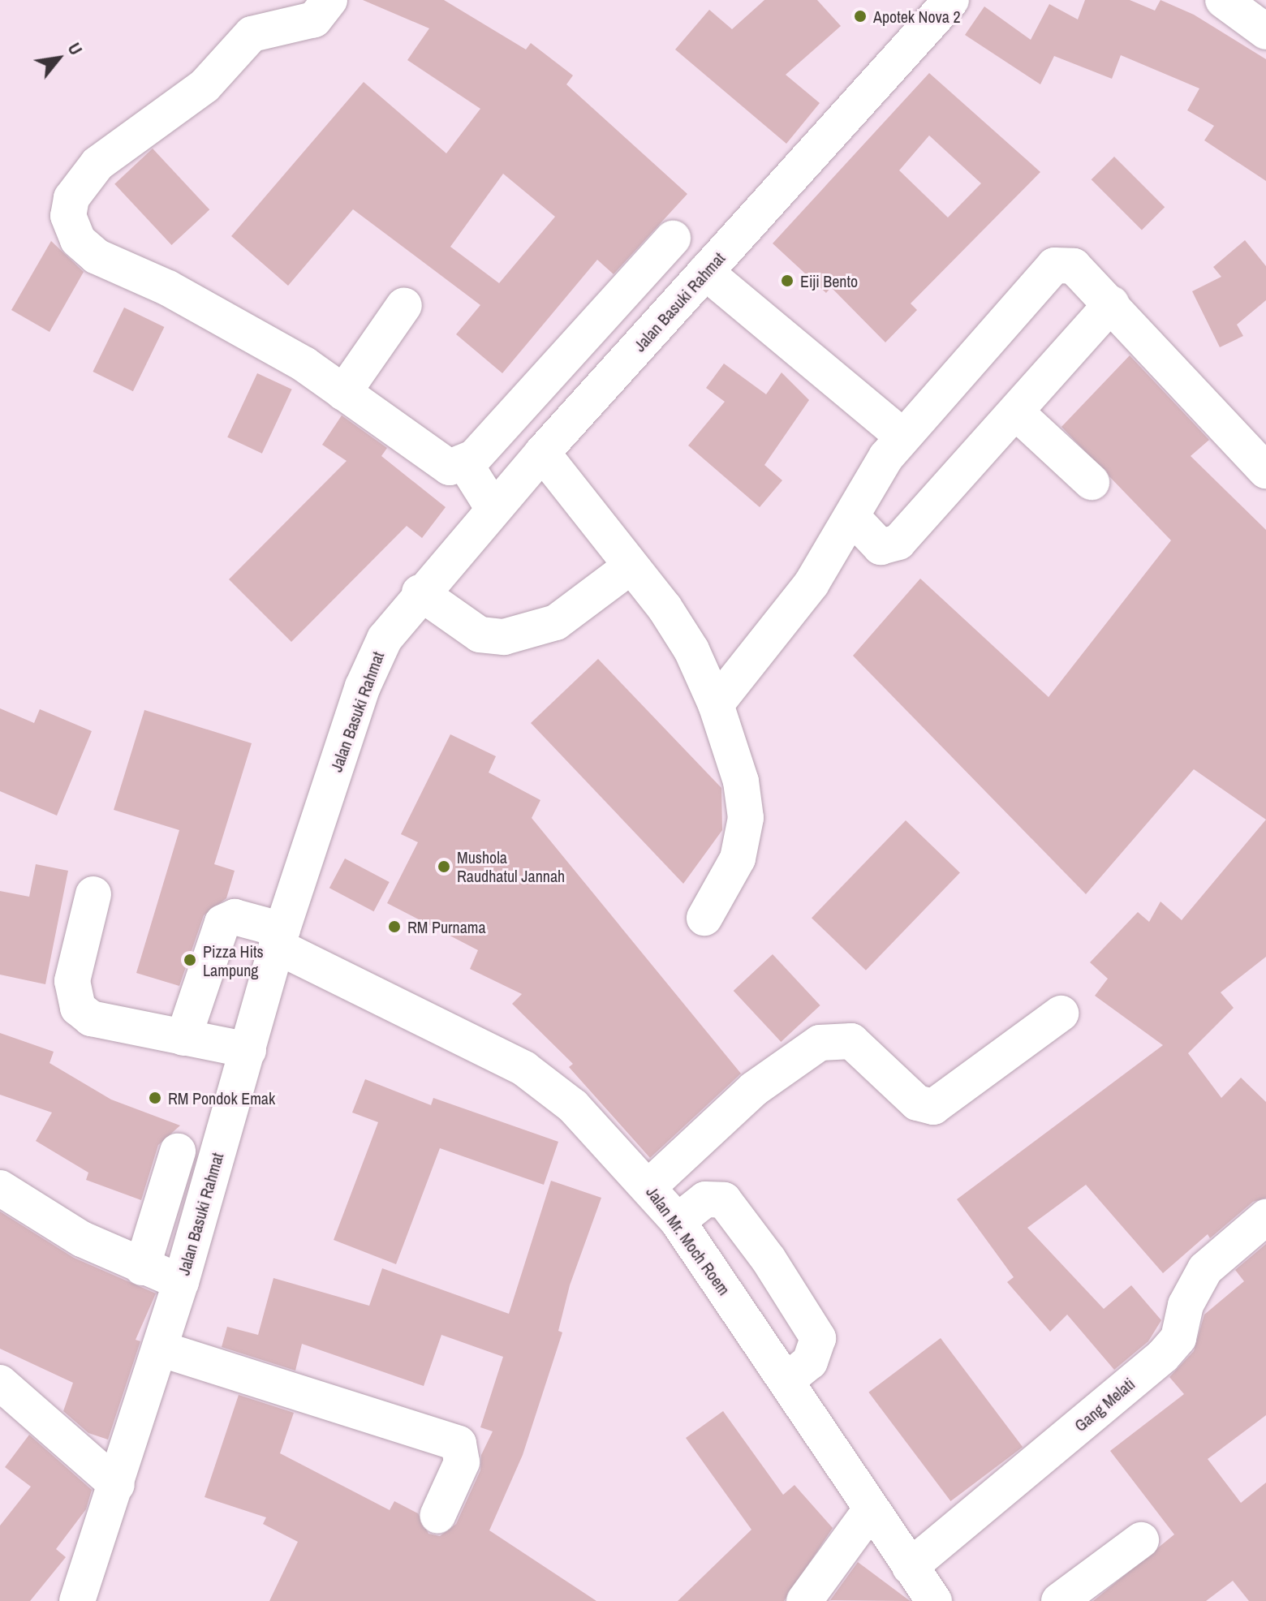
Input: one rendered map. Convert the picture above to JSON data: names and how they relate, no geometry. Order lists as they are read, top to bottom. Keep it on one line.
{"streets":{"street":["Jalan Basuki Rahmat","Jalan Mr. Moch Roem","Gang Melati"]},"crossings":[["Jalan Basuki Rahmat","Jalan Mr. Moch Roem"],["Jalan Mr. Moch Roem","Gang Melati"]],"places":["Apotek Nova 2","Eiji Bento","Mushola Raudhatul Jannah","RM Purnama","Pizza Hits Lampung","RM Pondok Emak"],"north":"top right"}
